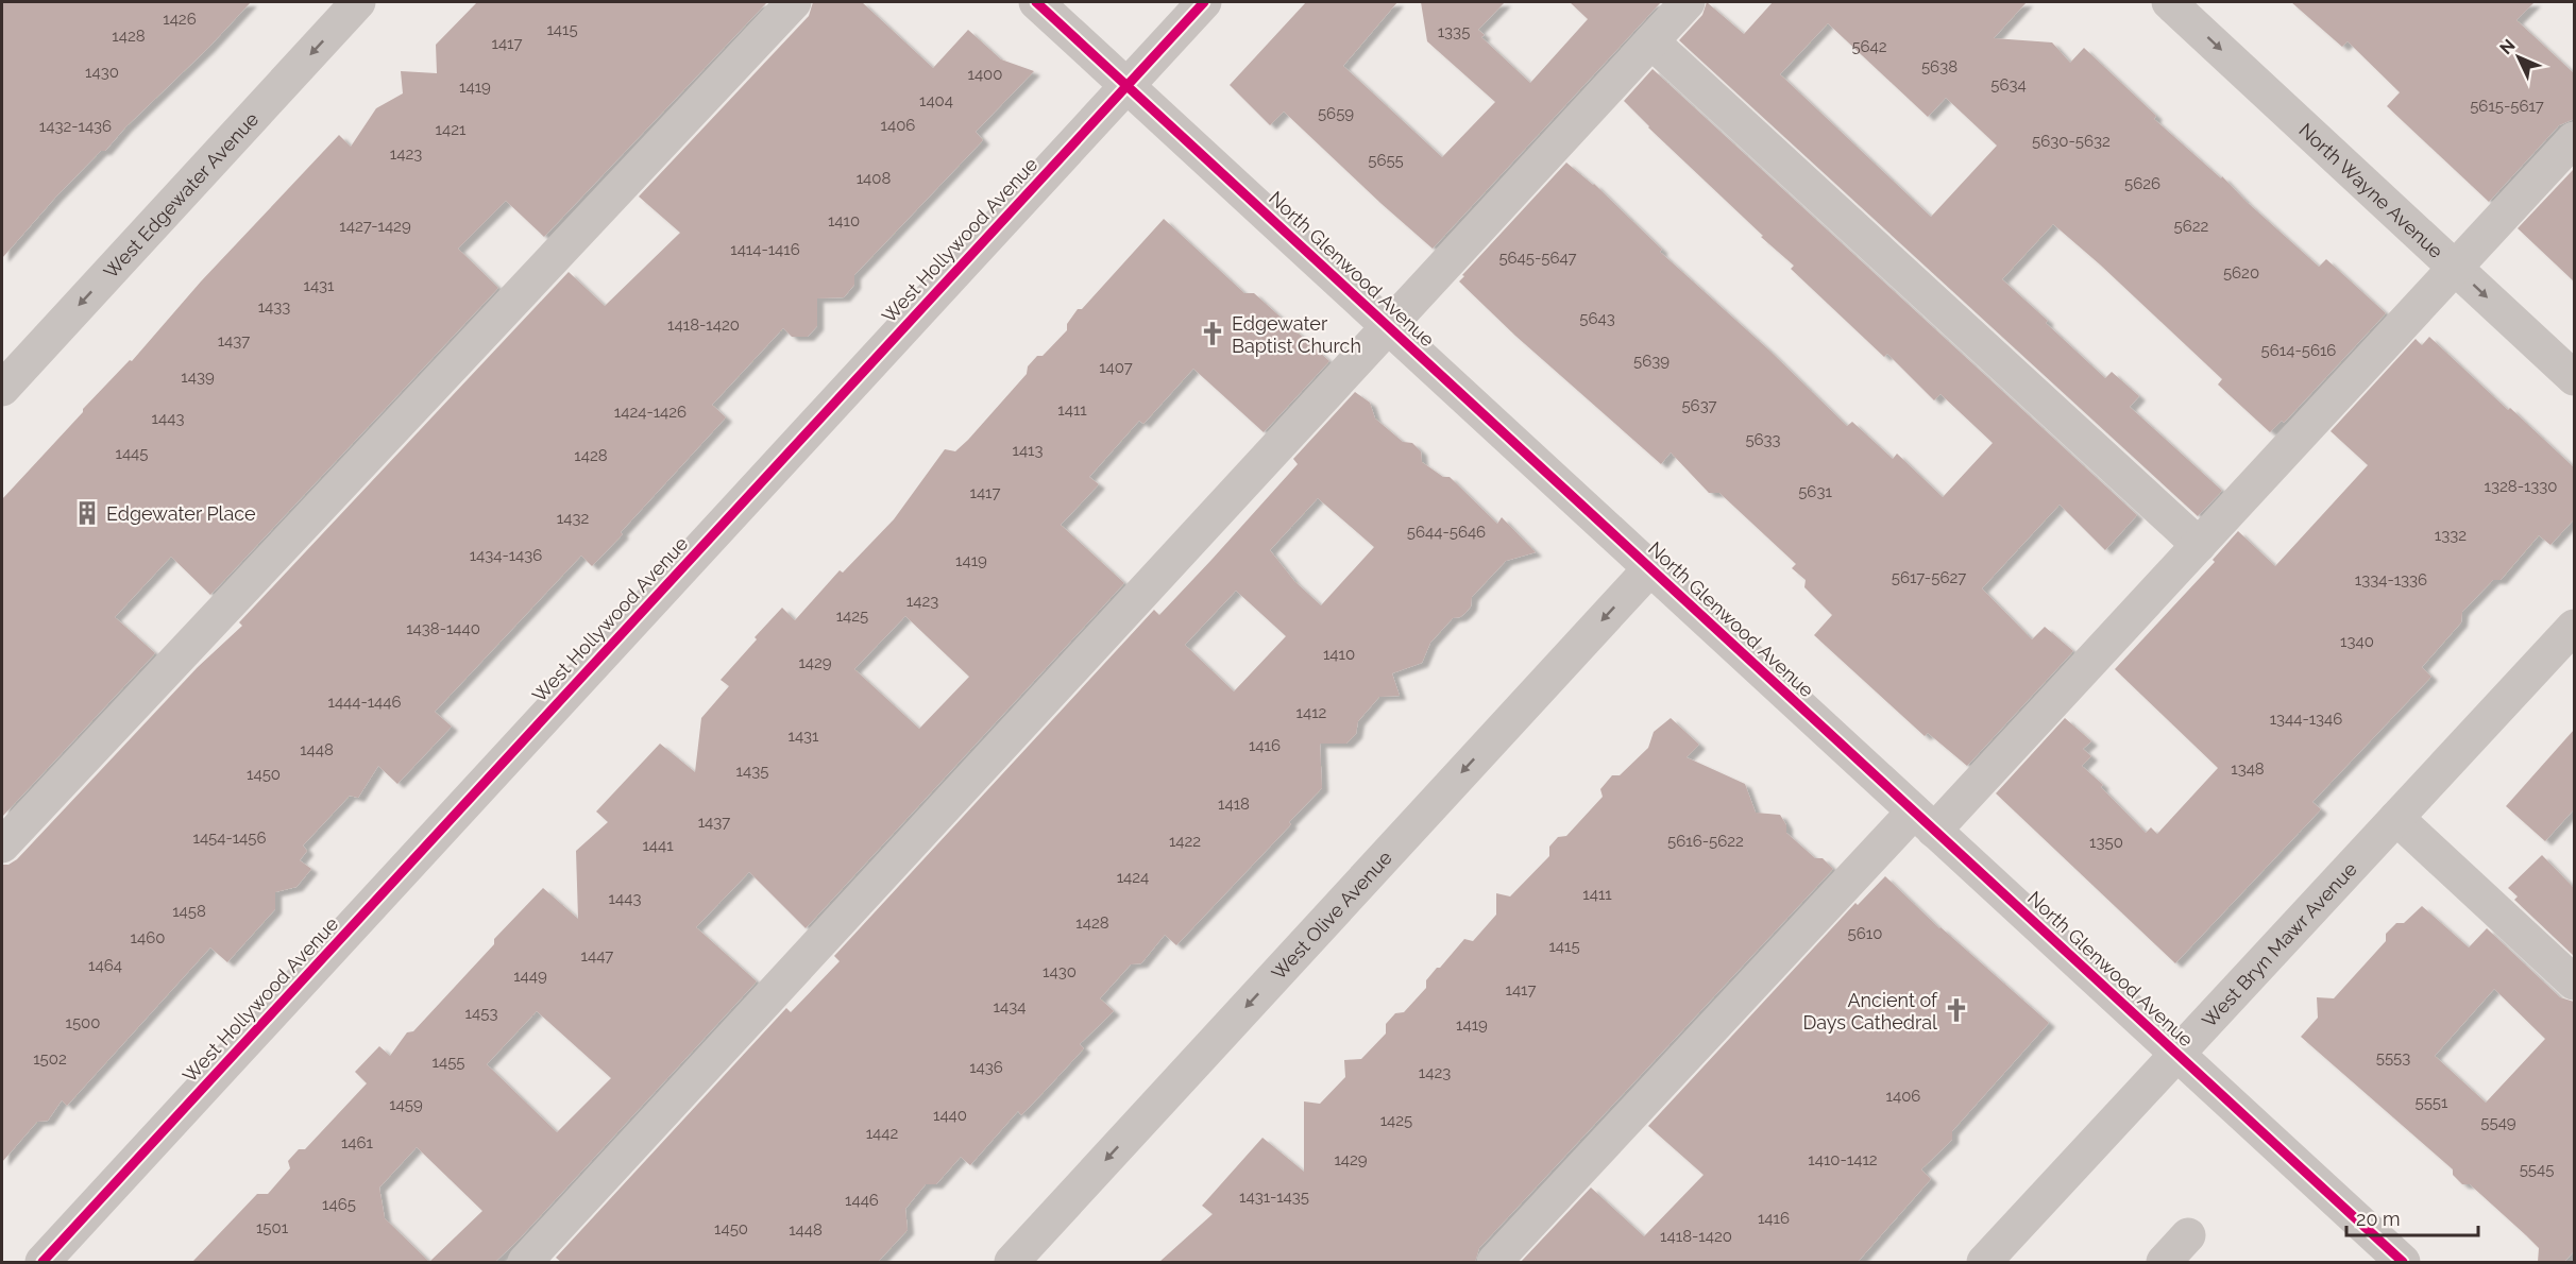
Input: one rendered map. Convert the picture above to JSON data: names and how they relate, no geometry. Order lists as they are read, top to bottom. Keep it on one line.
{"streets":{"street":["North Wayne Avenue","West Edgewater Avenue","West Hollywood Avenue","North Glenwood Avenue","West Olive Avenue","West Bryn Mawr Avenue"]},"crossings":[["West Hollywood Avenue","North Glenwood Avenue"],["North Glenwood Avenue","West Olive Avenue"],["North Glenwood Avenue","West Bryn Mawr Avenue"]],"one_way":["North Wayne Avenue","West Olive Avenue"],"places":{"church":["Edgewater Baptist Church","Ancient of Days Cathedral"],"building":["Edgewater Place"]},"house_numbers":["1426","1415","1335","1428","1417","5642","5638","1430","1400","5634","1419","1404","5615-5617","5659","1406","1432-1436","1421","5630-5632","1423","5655","1408","5626","1410","1427-1429","5622","1414-1416","5645-5647","5620","1431","1433","5643","1418-1420","1437","5614-5616","5639","1407","1439","5637","1411","1424-1426","1443","5633","1413","1445","1428","1328-1330","5631","1417","1432","5644-5646","1332","1434-1436","1419","5617-5627","1334-1336","1423","1425","1438-1440","1340","1410","1429","1444-1446","1412","1344-1346","1431","1416","1448","1348","1435","1450","1418","1437","1454-1456","1422","5616-5622","1350","1441","1424","1411","1443","1458","1428","5610","1460","1415","1447","1464","1430","1449","1417","1434","1453","1500","1419","5553","1502","1455","1436","1423","1406","5551","1459","1440","1425","5549","1442","1461","1429","1410-1412","5545","1431-1435","1446","1465","1416","1501","1450","1448","1418-1420"],"scale_bar":"20 m","north":"top left"}
